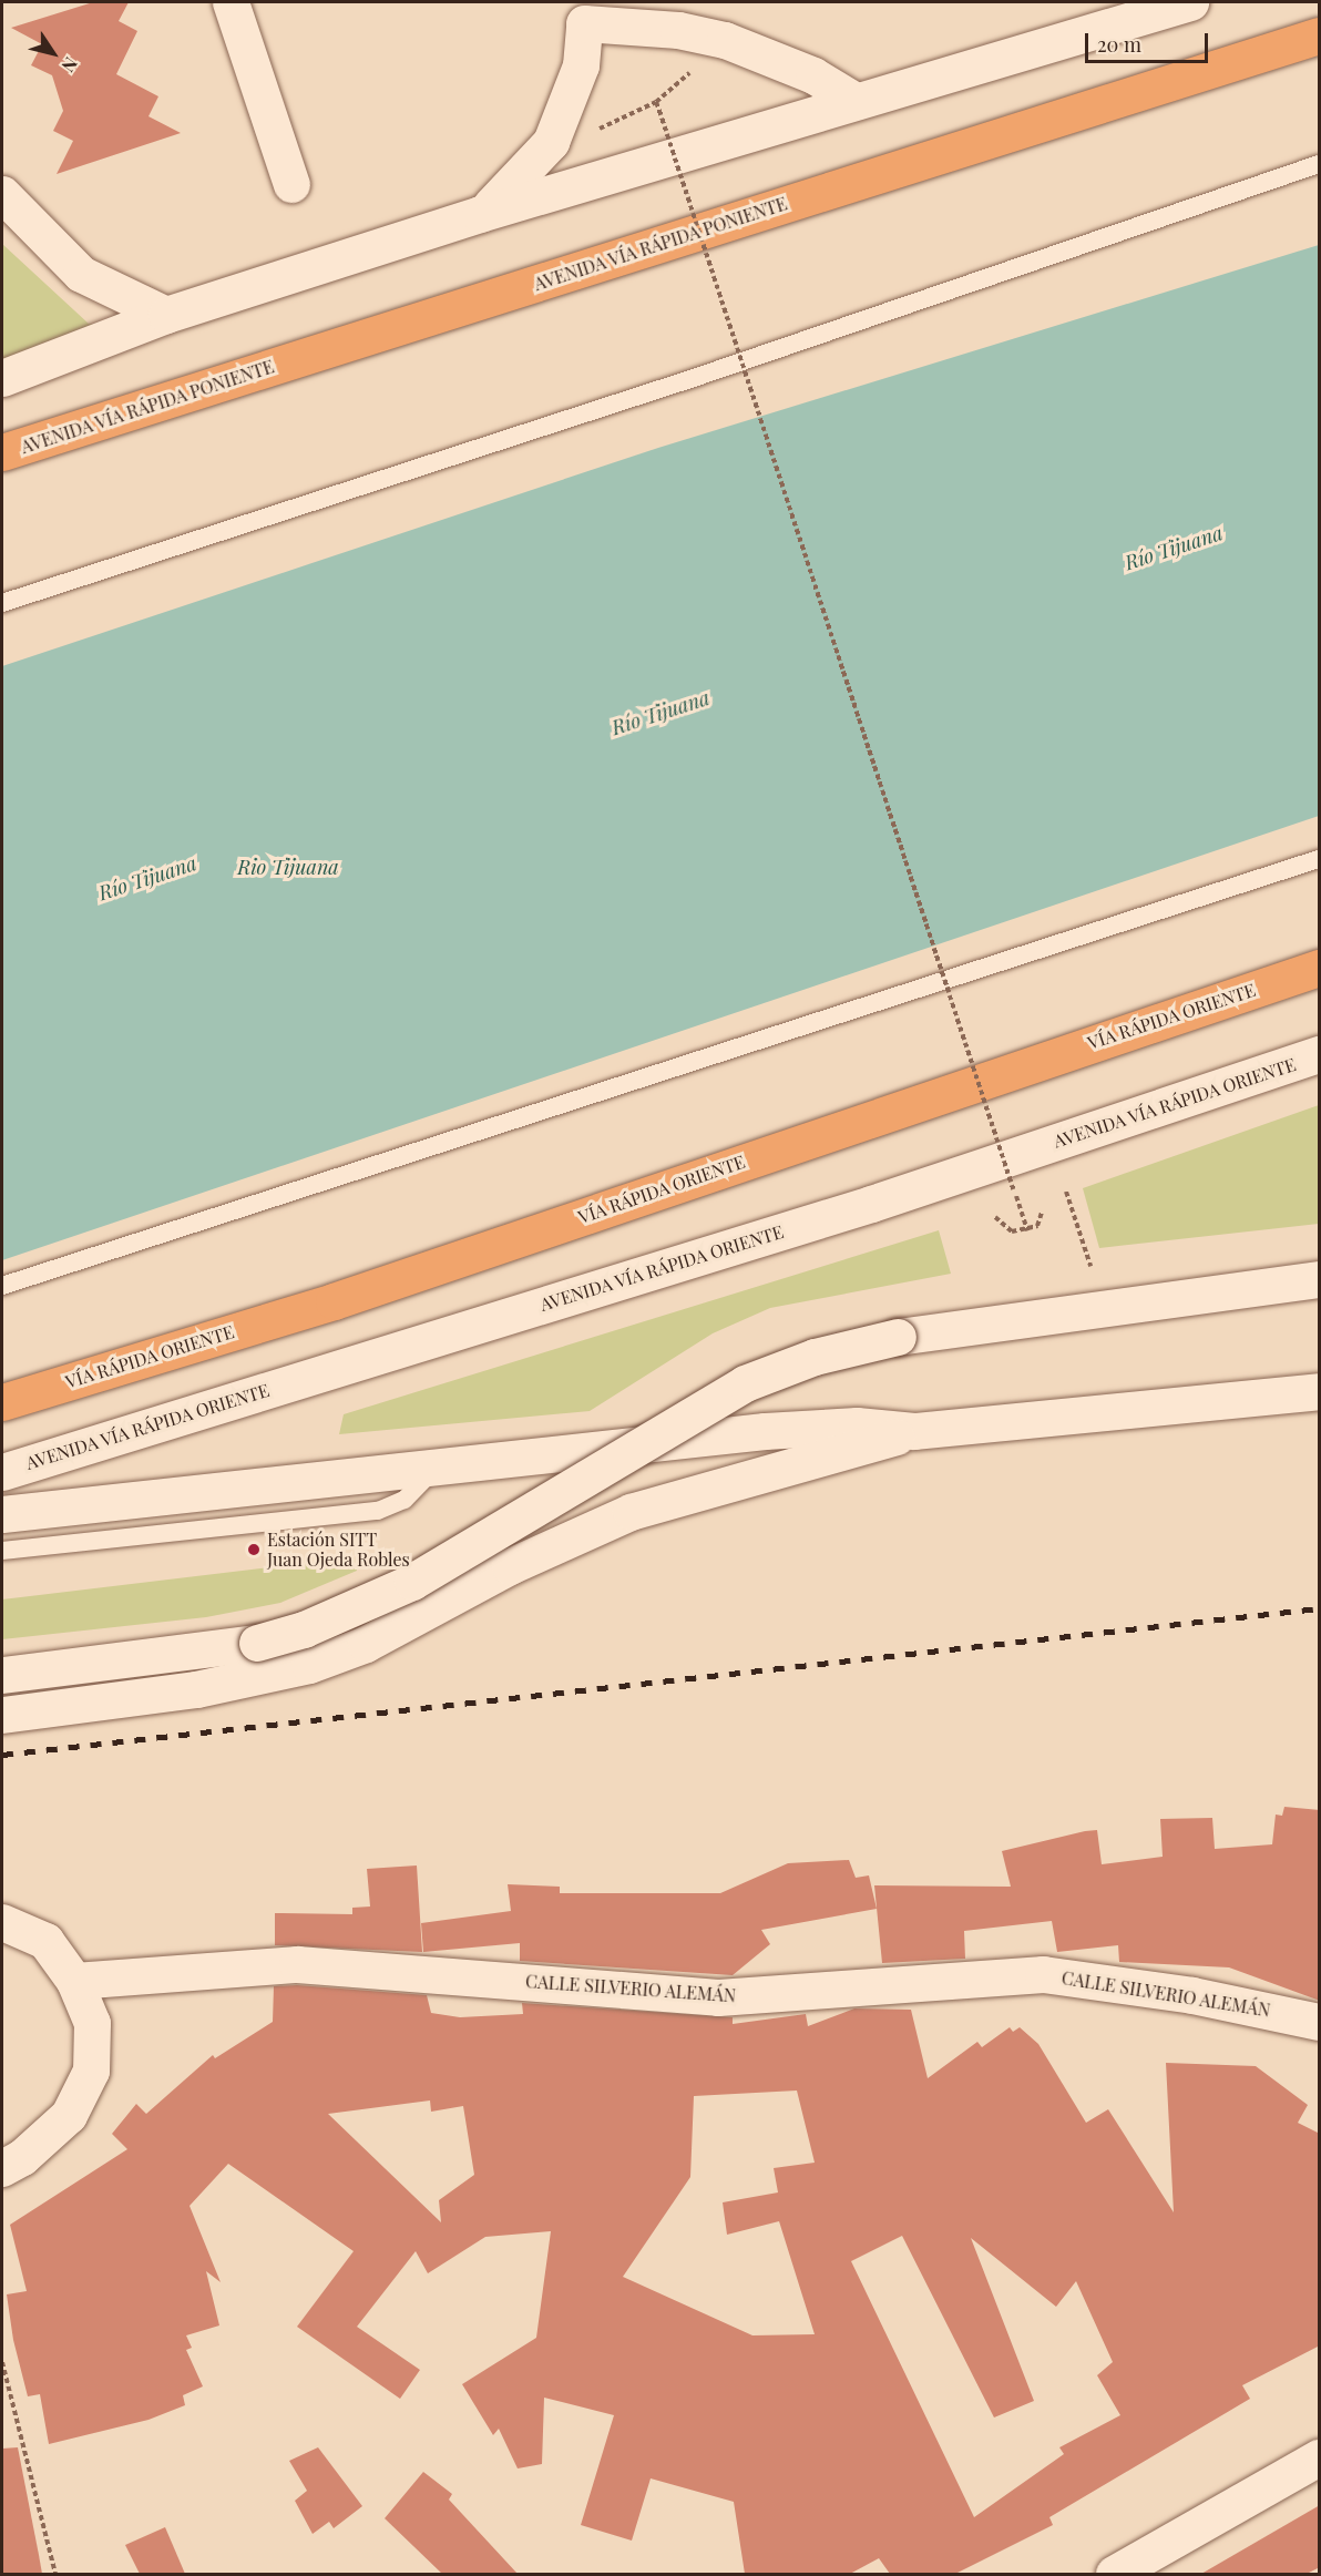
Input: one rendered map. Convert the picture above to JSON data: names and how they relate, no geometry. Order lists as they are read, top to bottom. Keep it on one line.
{"streets":{"highway":["AVENIDA VÍA RÁPIDA PONIENTE","VÍA RÁPIDA ORIENTE"],"main road":["AVENIDA VÍA RÁPIDA ORIENTE","CALLE SILVERIO ALEMÁN"]},"water":["Río Tijuana","Rio Tijuana"],"places":["Estación SITT Juan Ojeda Robles"],"scale_bar":"20 m","north":"bottom right"}
